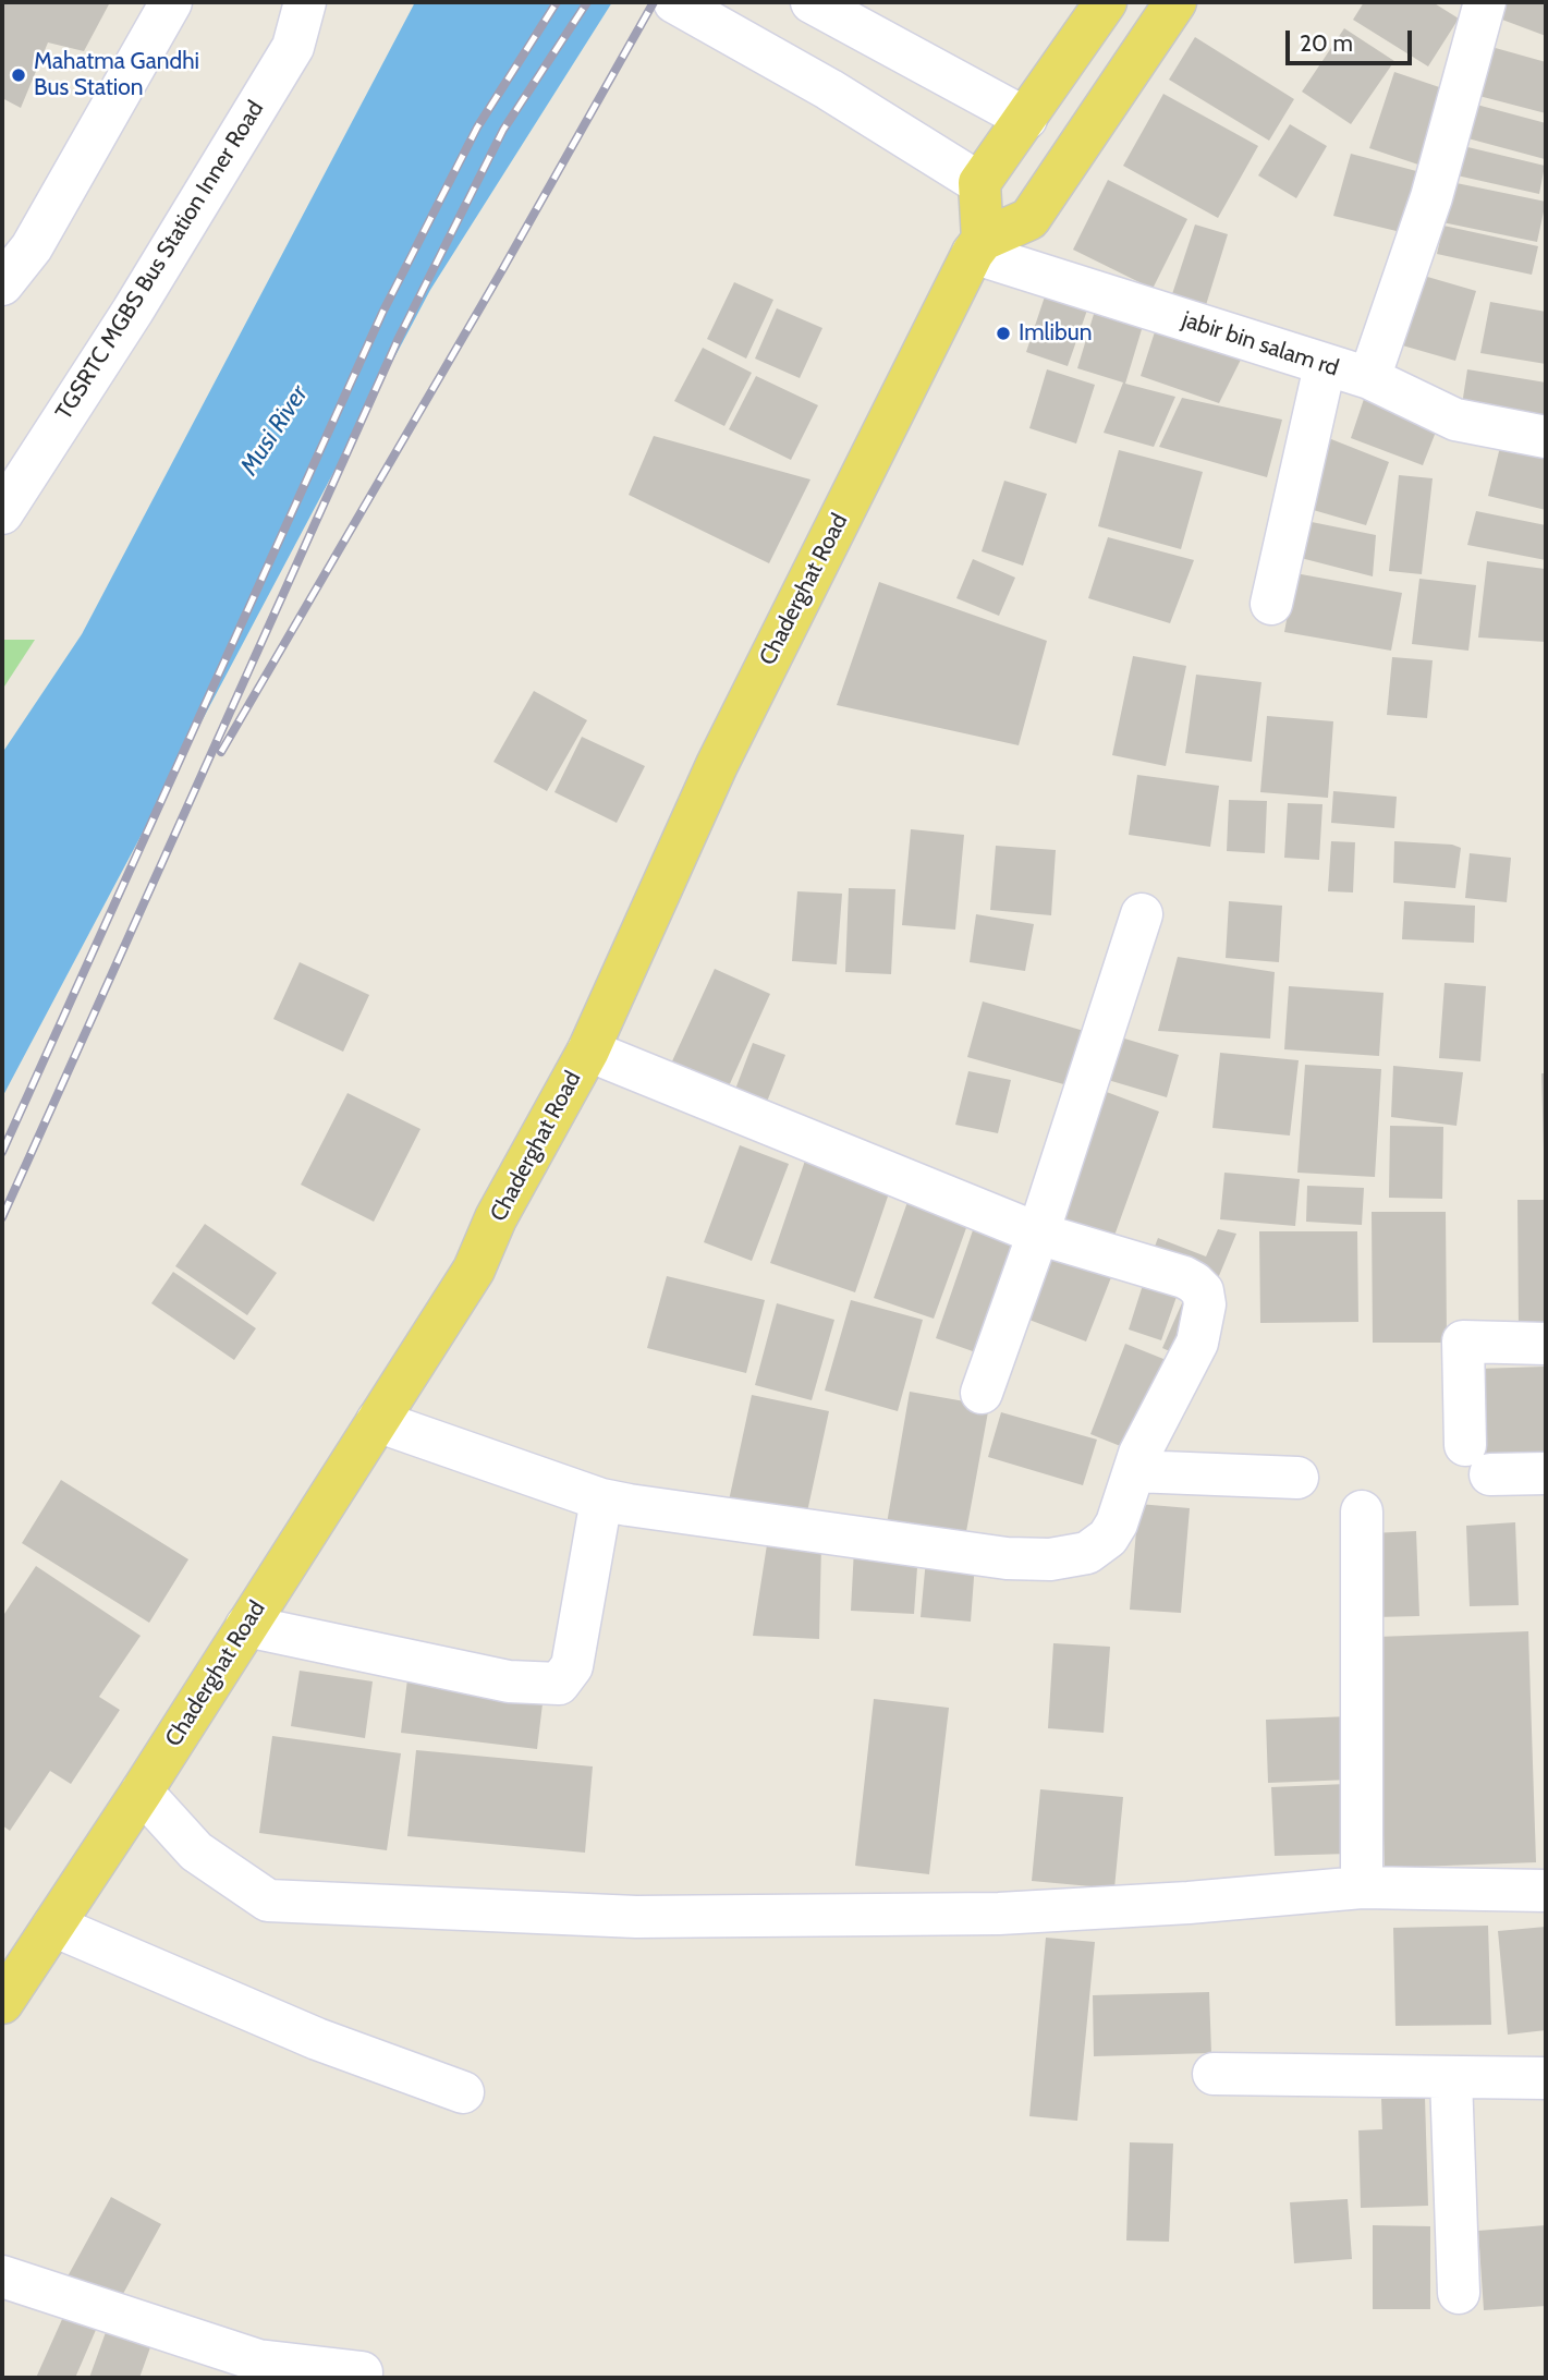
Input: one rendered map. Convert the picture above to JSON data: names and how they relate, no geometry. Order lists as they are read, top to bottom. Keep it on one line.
{"streets":{"main road":["Chaderghat Road"],"street":["TGSRTC MGBS Bus Station Inner Road","jabir bin salam rd"]},"crossings":[["jabir bin salam rd","Chaderghat Road"]],"water":["Musi River"],"places":["Mahatma Gandhi Bus Station","Imlibun"],"scale_bar":"20 m"}
